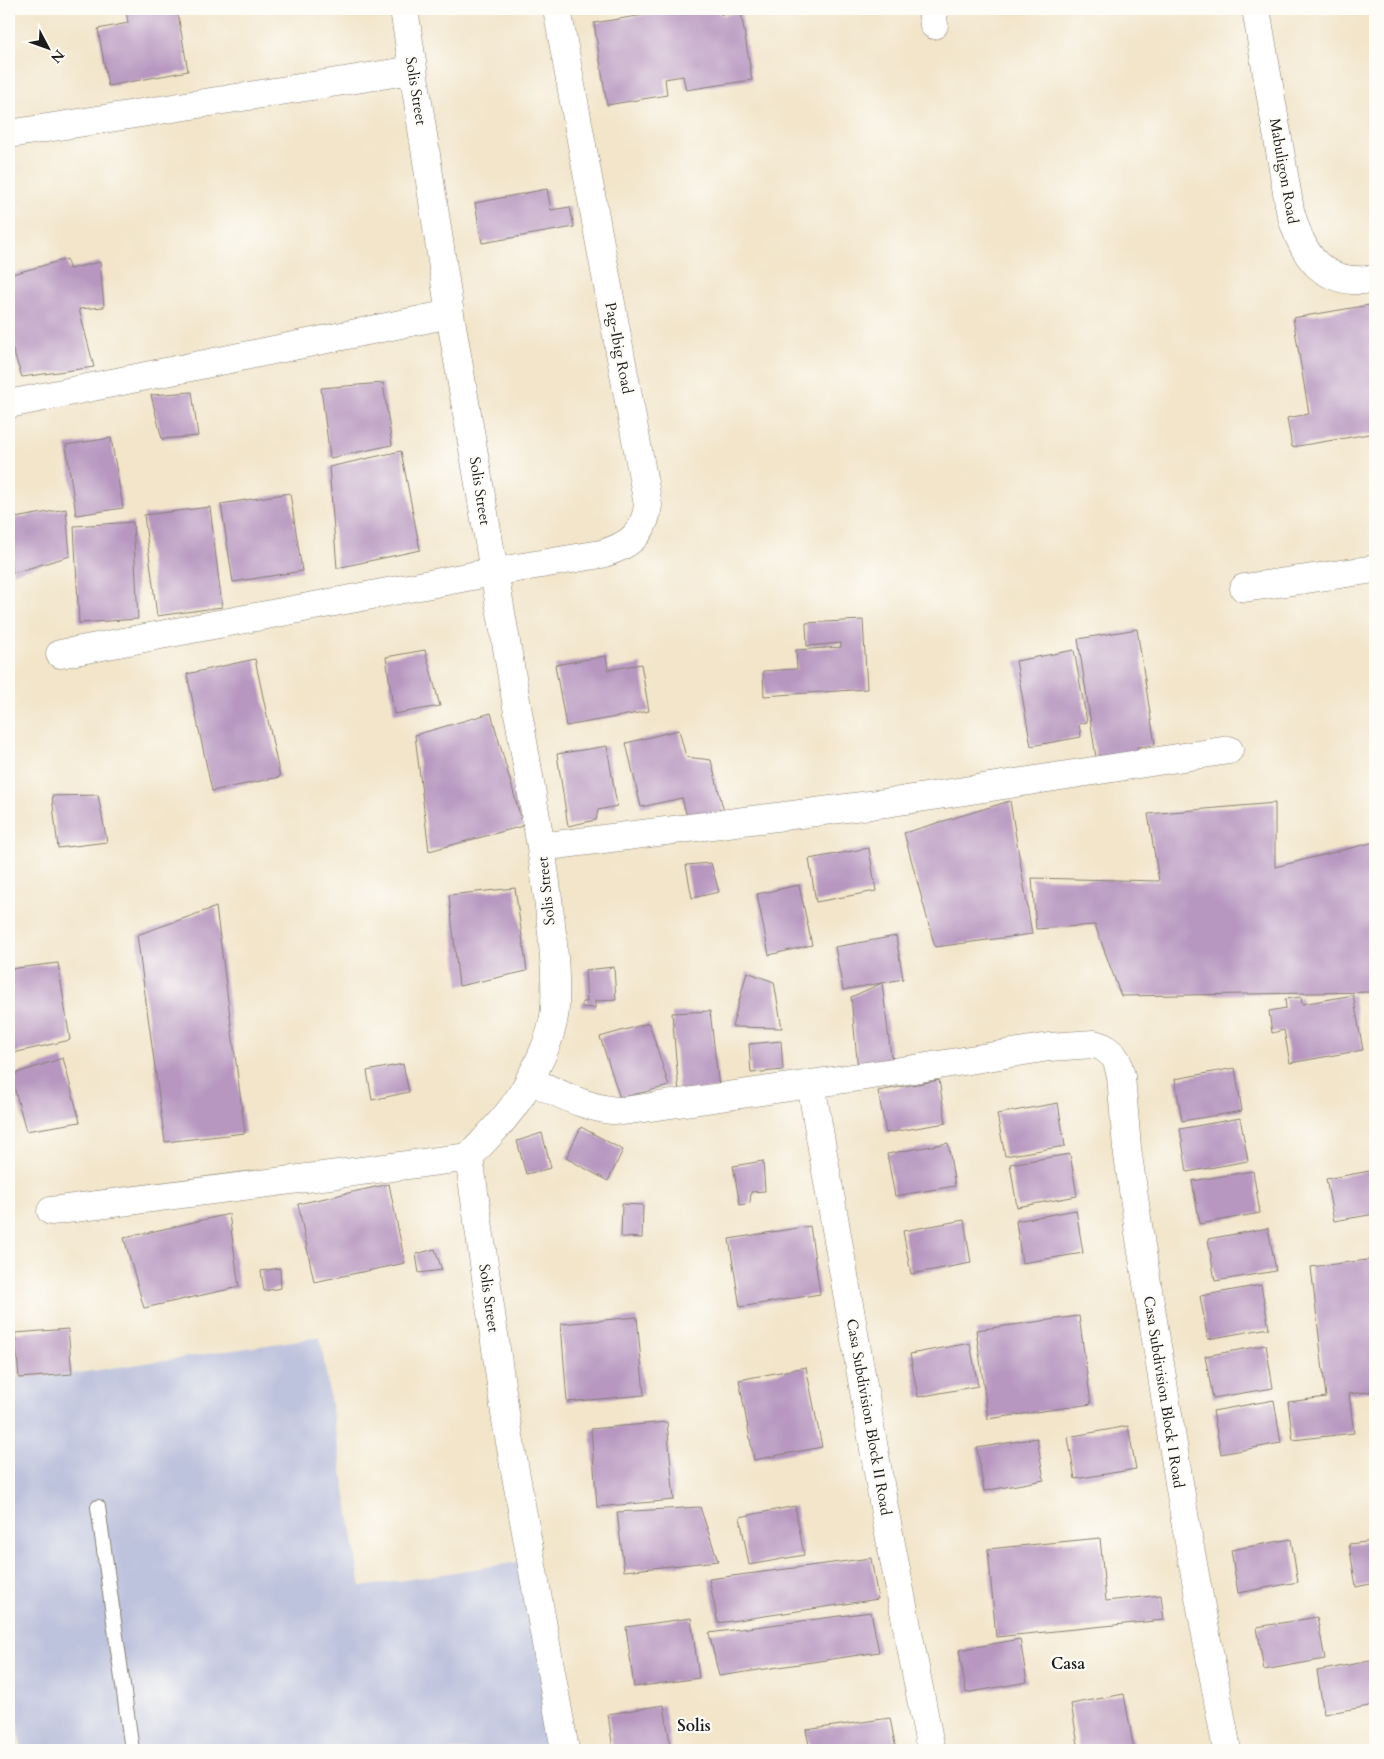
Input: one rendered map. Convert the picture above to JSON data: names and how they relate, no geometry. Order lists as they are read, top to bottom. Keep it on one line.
{"streets":{"street":["Solis Street","Mabuligon Road","Pag-Ibig Road","Casa Subdivision Block I Road","Casa Subdivision Block II Road"]},"crossings":[["Solis Street","Pag-Ibig Road"],["Casa Subdivision Block I Road","Casa Subdivision Block II Road"]],"districts":["Casa","Solis"],"north":"bottom right"}
